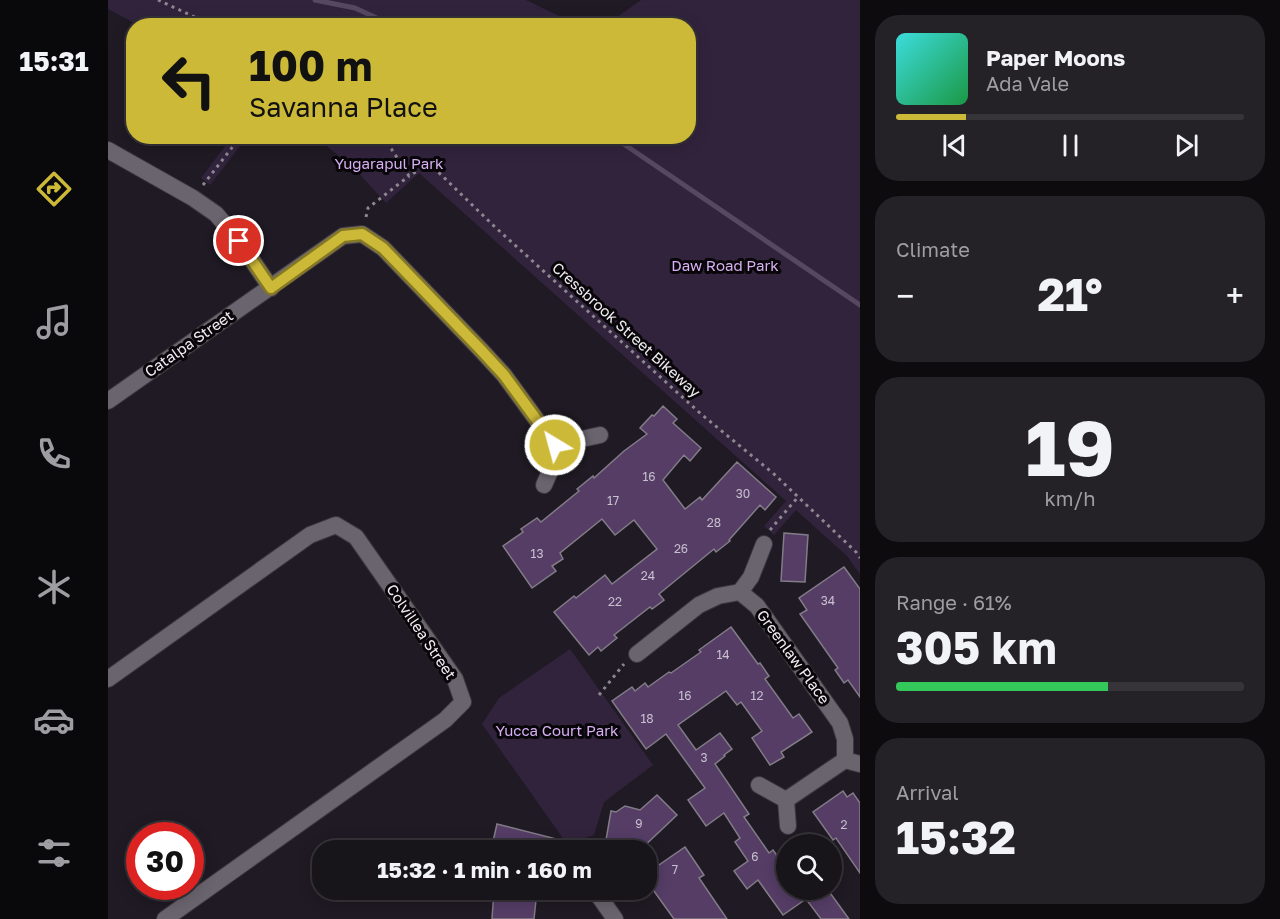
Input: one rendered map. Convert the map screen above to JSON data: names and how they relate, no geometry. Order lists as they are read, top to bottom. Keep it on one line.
{"streets":{"street":["Catalpa Street","Colvillea Street","Greenlaw Place"],"path":["Cressbrook Street Bikeway"]},"parks":["Yugarapul Park","Daw Road Park","Yucca Court Park"],"house_numbers":["16","30","17","28","26","13","24","34","22","14","16","12","18","3","9","2","6","7"],"page":{"tabs":"15:31","turn":["100 m","Savanna Place"],"song":["Paper Moons","Ada Vale"],"tile":["Climate",["19","km/h"],["Range · 61%","305 km"],["Arrival","15:32"]],"heat":["−","21°","+"],"limit":"30","trip":"15:32 · 1 min · 160 m"}}
